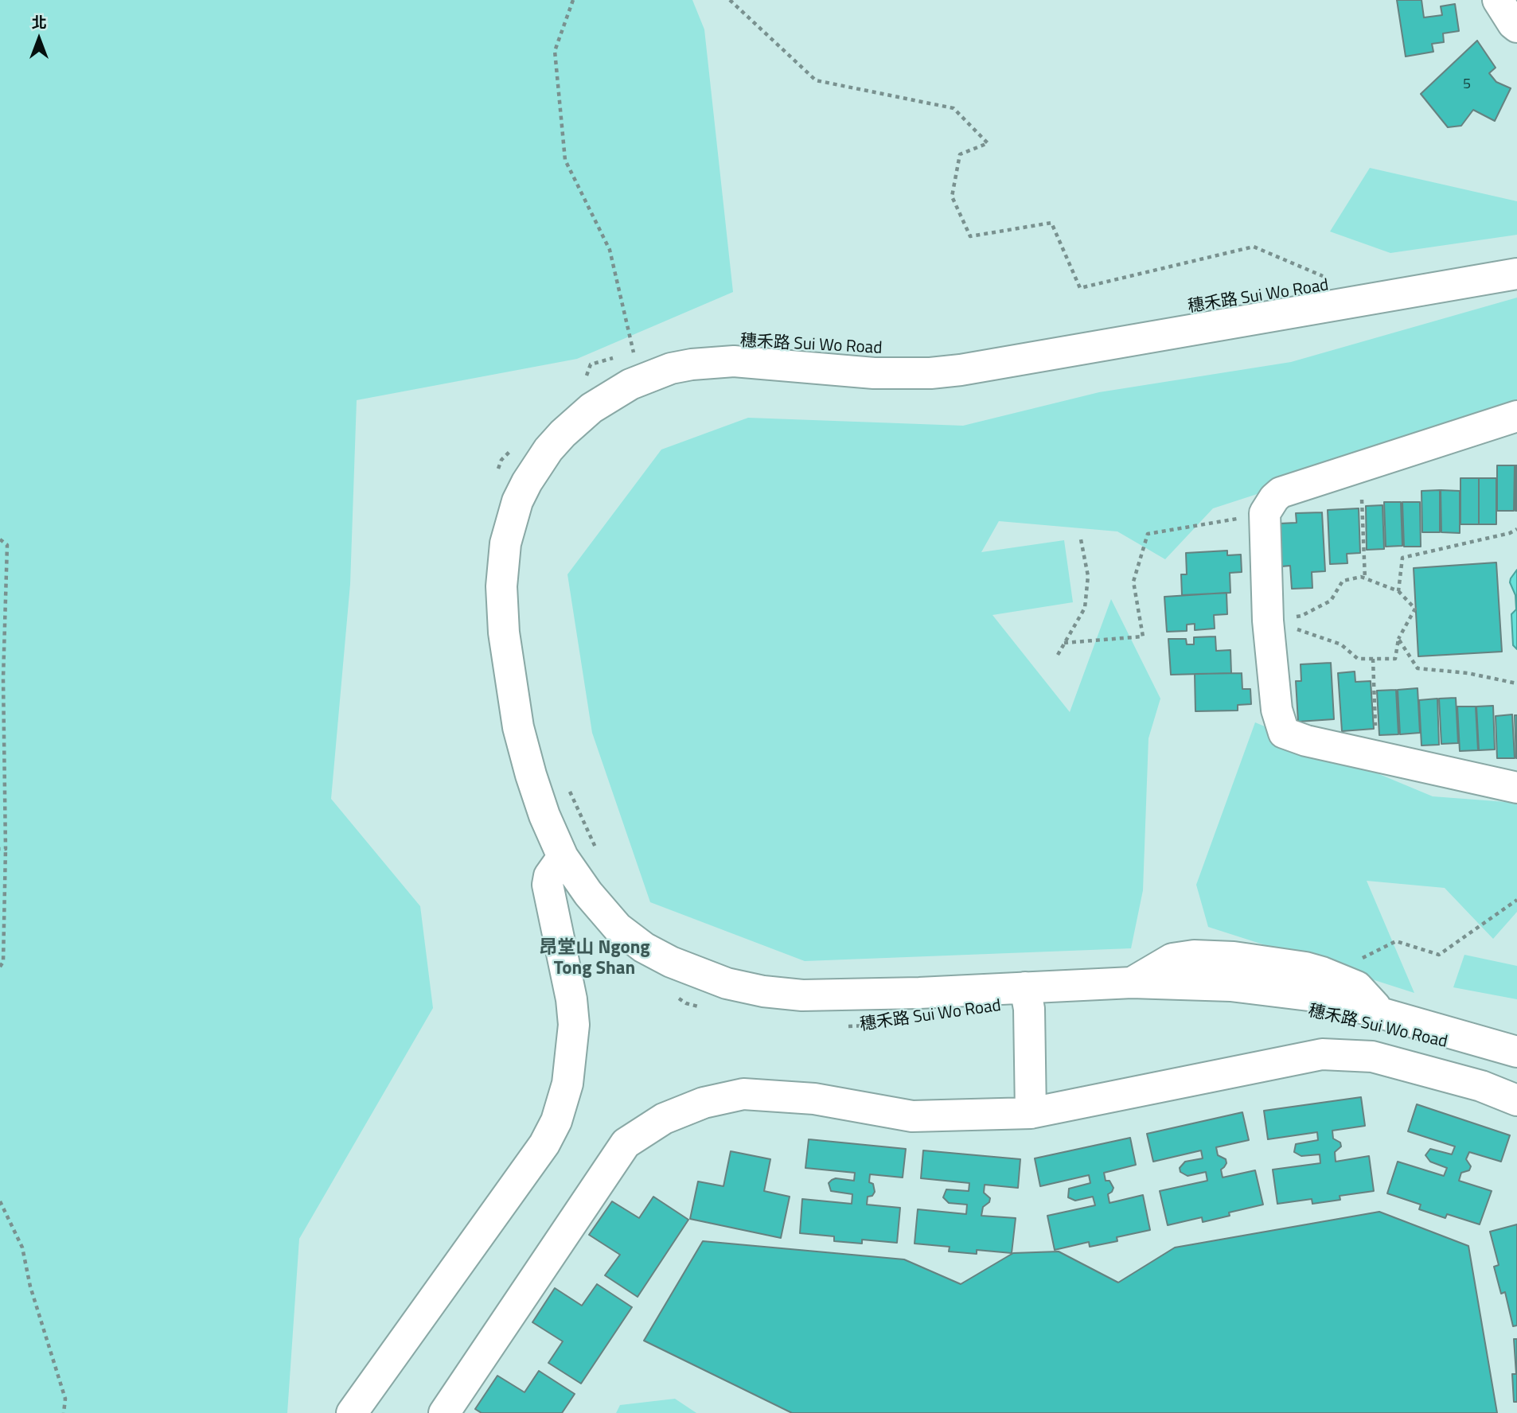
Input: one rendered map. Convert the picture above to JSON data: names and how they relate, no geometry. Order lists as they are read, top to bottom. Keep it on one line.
{"streets":{"street":["穗禾路 Sui Wo Road"]},"districts":["昂堂山 Ngong Tong Shan"],"house_numbers":["5"],"north":"top"}
